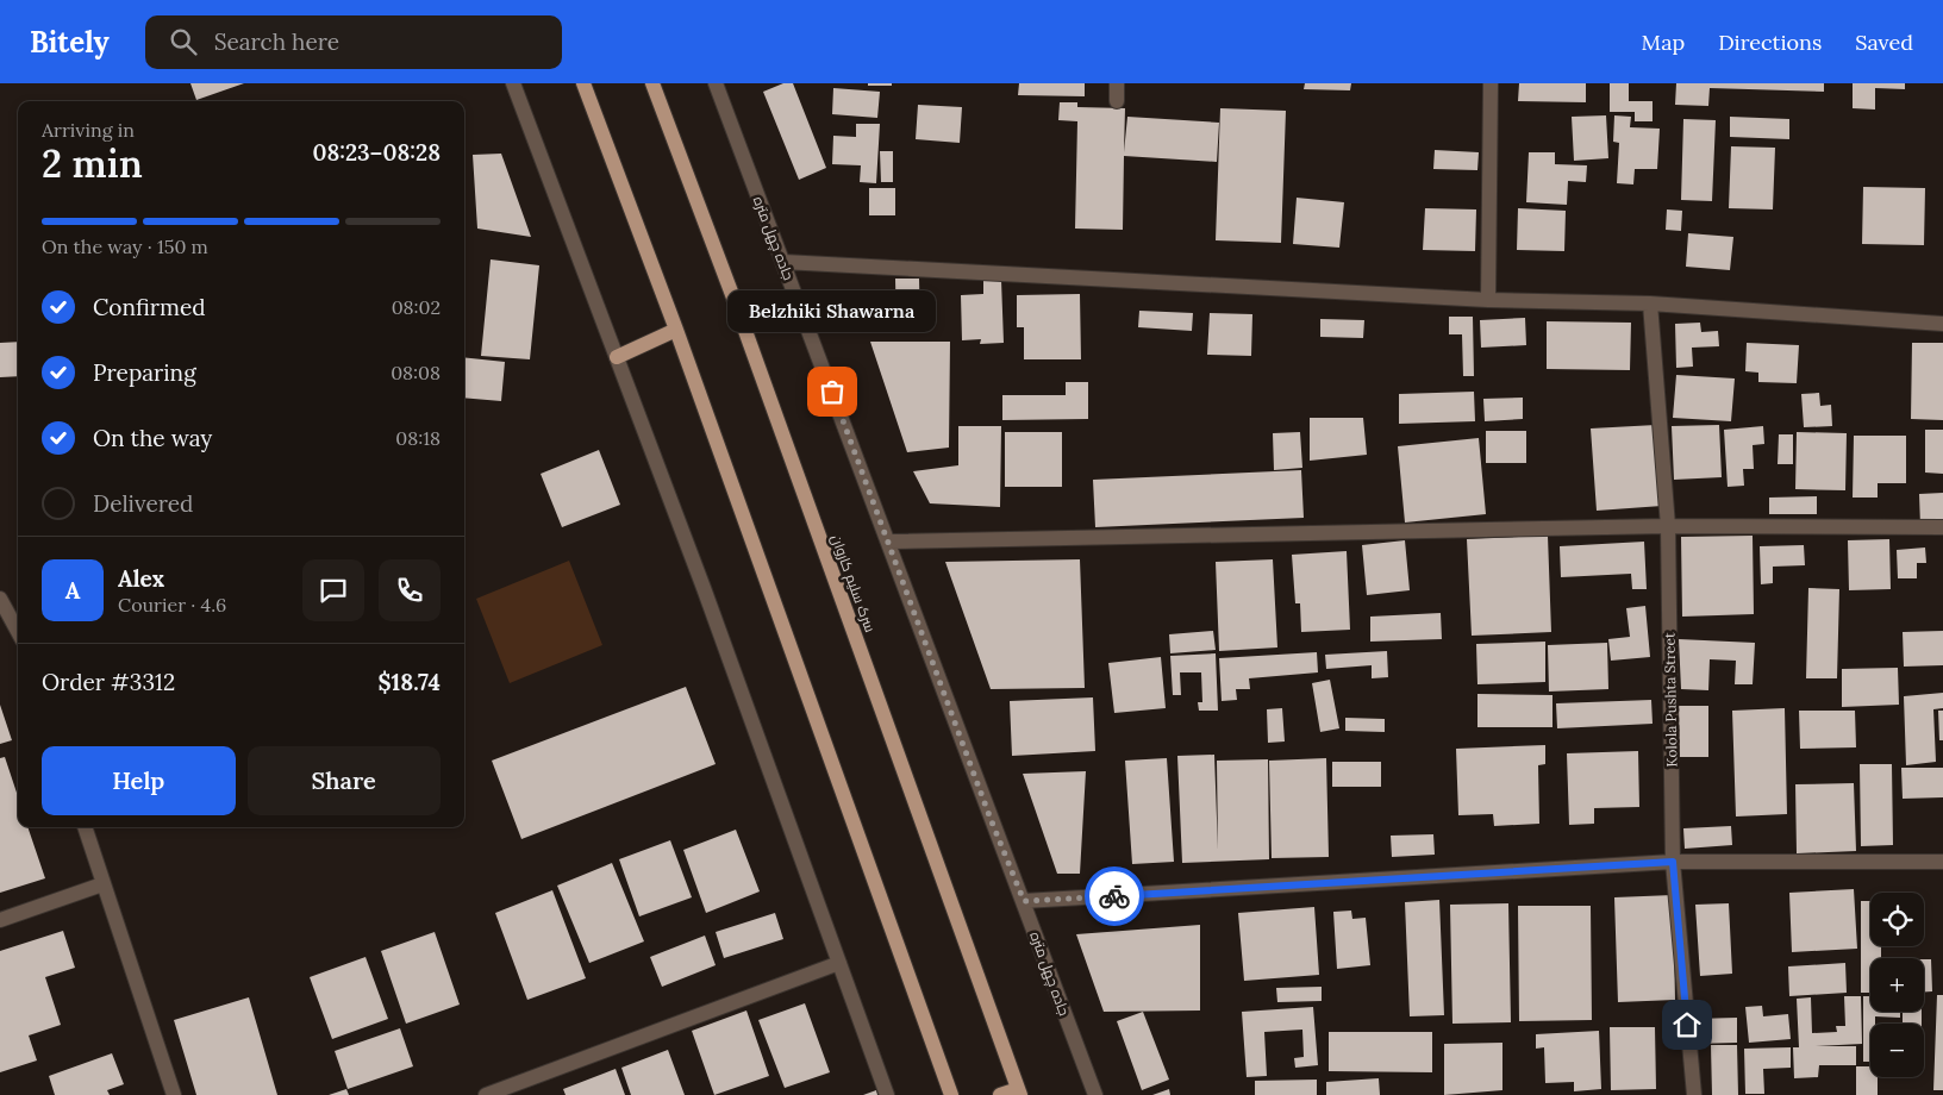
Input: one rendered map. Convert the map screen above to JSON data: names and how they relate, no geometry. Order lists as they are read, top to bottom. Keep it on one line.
{"streets":{"main road":["سرک سلیم کاروان"],"street":["جاده چهل متره","Kolola Pushta Street"]},"places":["Belzhiki Shawarna"],"page":{"header":"Bitely","search":"Search here","nav":["Map","Directions","Saved"],"heading":["2 min","Arriving in","08:23–08:28"],"panel":["Alex","Courier · 4.6","Order #3312","$18.74"],"bar":"On the way · 150 m","list":[["Confirmed","08:02"],["Preparing","08:08"],["On the way","08:18"],"Delivered"],"bubble":"Belzhiki Shawarna","round":"A","buttons":["Help","Share"],"map_buttons":["+","−"]}}
